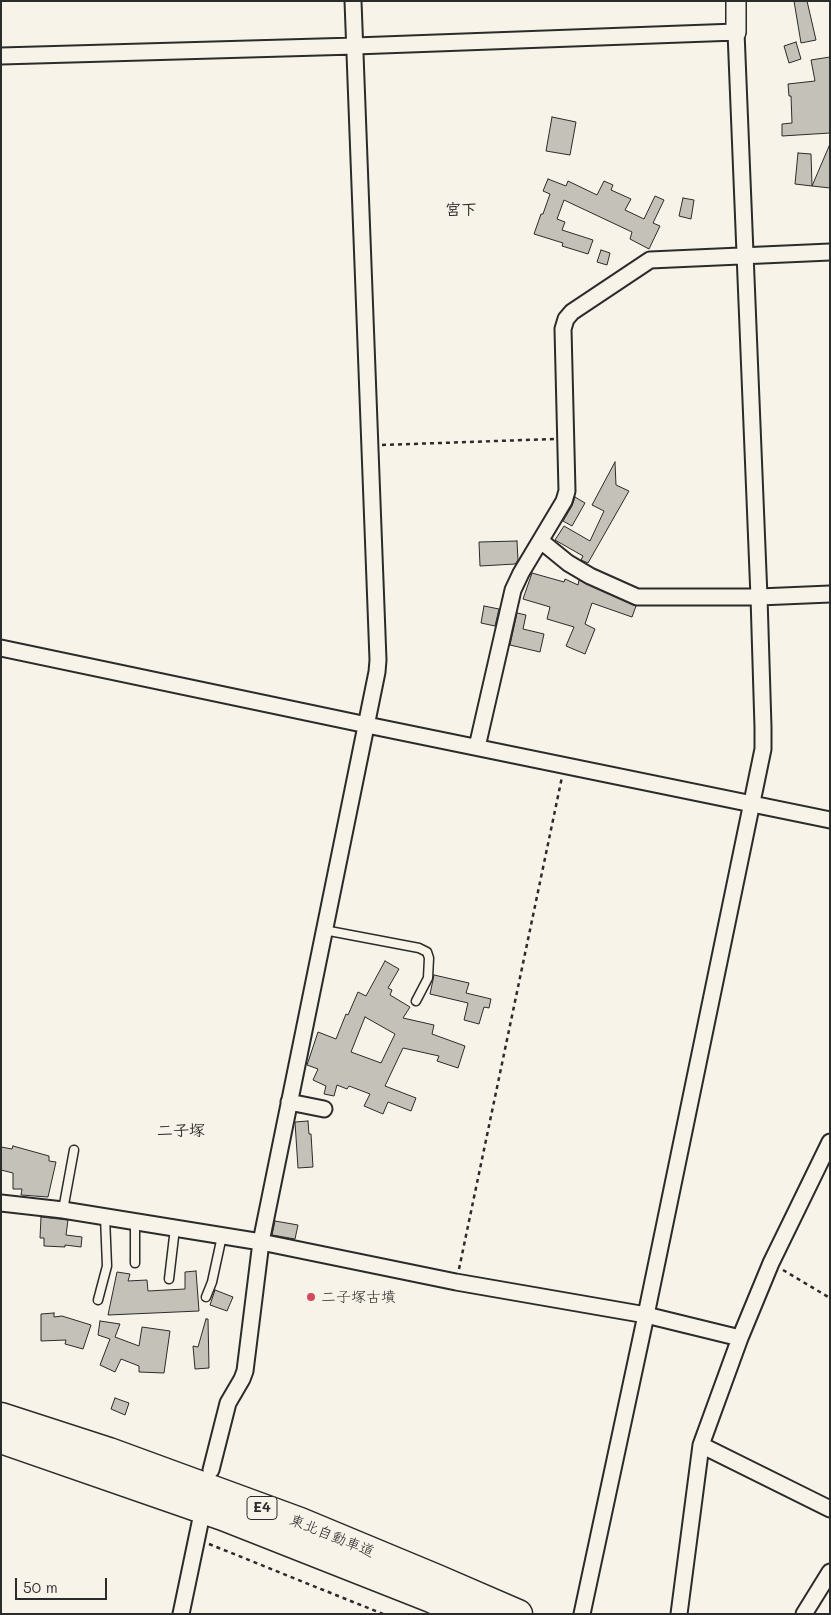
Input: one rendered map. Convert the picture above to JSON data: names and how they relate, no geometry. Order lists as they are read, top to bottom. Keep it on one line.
{"streets":{"highway":["E4","東北自動車道"]},"districts":["宮下","二子塚"],"places":["二子塚古墳"],"scale_bar":"50 m"}
